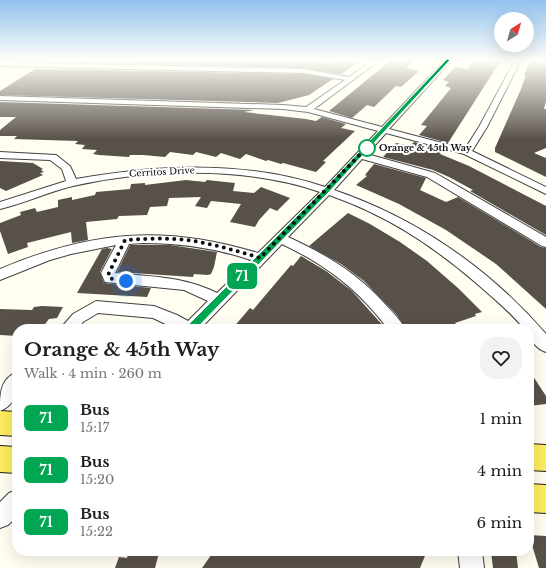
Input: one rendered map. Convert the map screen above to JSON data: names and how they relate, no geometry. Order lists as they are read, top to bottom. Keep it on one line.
{"streets":{"street":["Cerritos Drive"]},"places":["Orange & 45th Way"],"lines":["bus line 71"],"north":"top right","page":{"on_map":"71","heading":["Orange & 45th Way","Walk · 4 min · 260 m"],"list":[{"mark":"71","name":"Bus","note":"15:17","value":"1 min"},{"mark":"71","name":"Bus","note":"15:20","value":"4 min"},{"mark":"71","name":"Bus","note":"15:22","value":"6 min"}]}}
